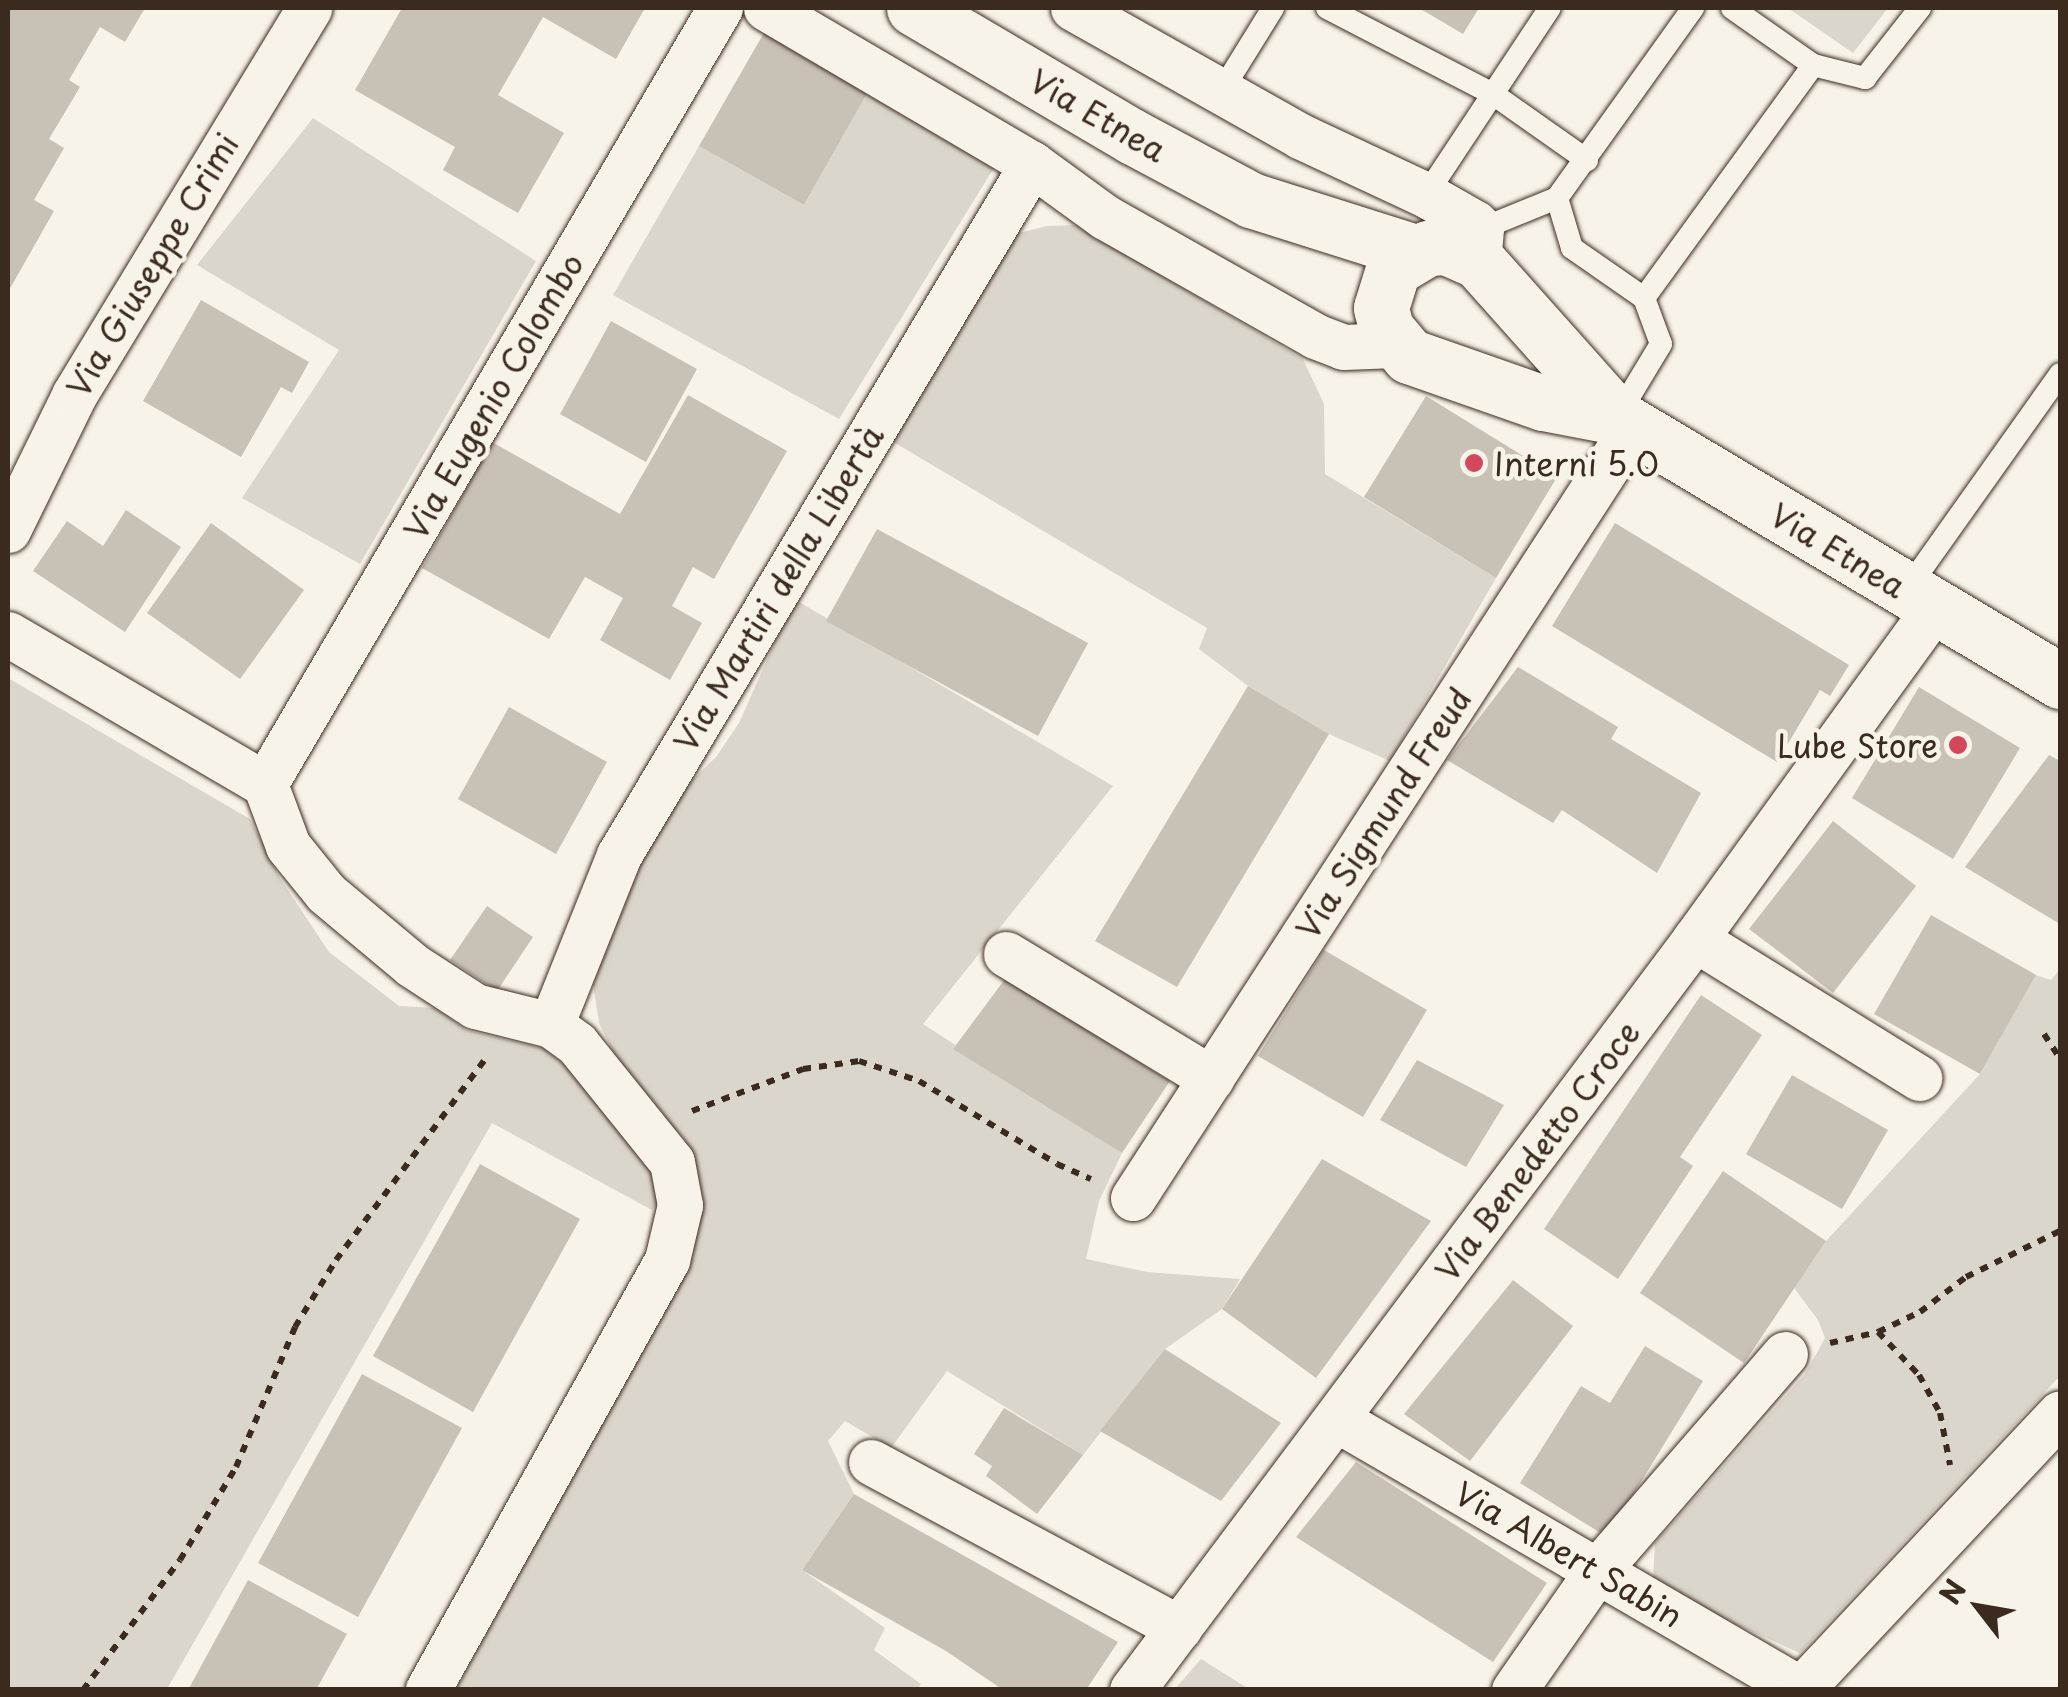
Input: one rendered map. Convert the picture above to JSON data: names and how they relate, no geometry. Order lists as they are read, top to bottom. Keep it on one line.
{"streets":{"main road":["Via Etnea"],"street":["Via Giuseppe Crimi","Via Eugenio Colombo","Via Martiri della Libertà","Via Sigmund Freud","Via Benedetto Croce","Via Albert Sabin"]},"crossings":[["Via Etnea","Via Sigmund Freud"],["Via Etnea","Via Benedetto Croce"],["Via Benedetto Croce","Via Albert Sabin"]],"places":["Interni 5.0","Lube Store"],"north":"top left"}
